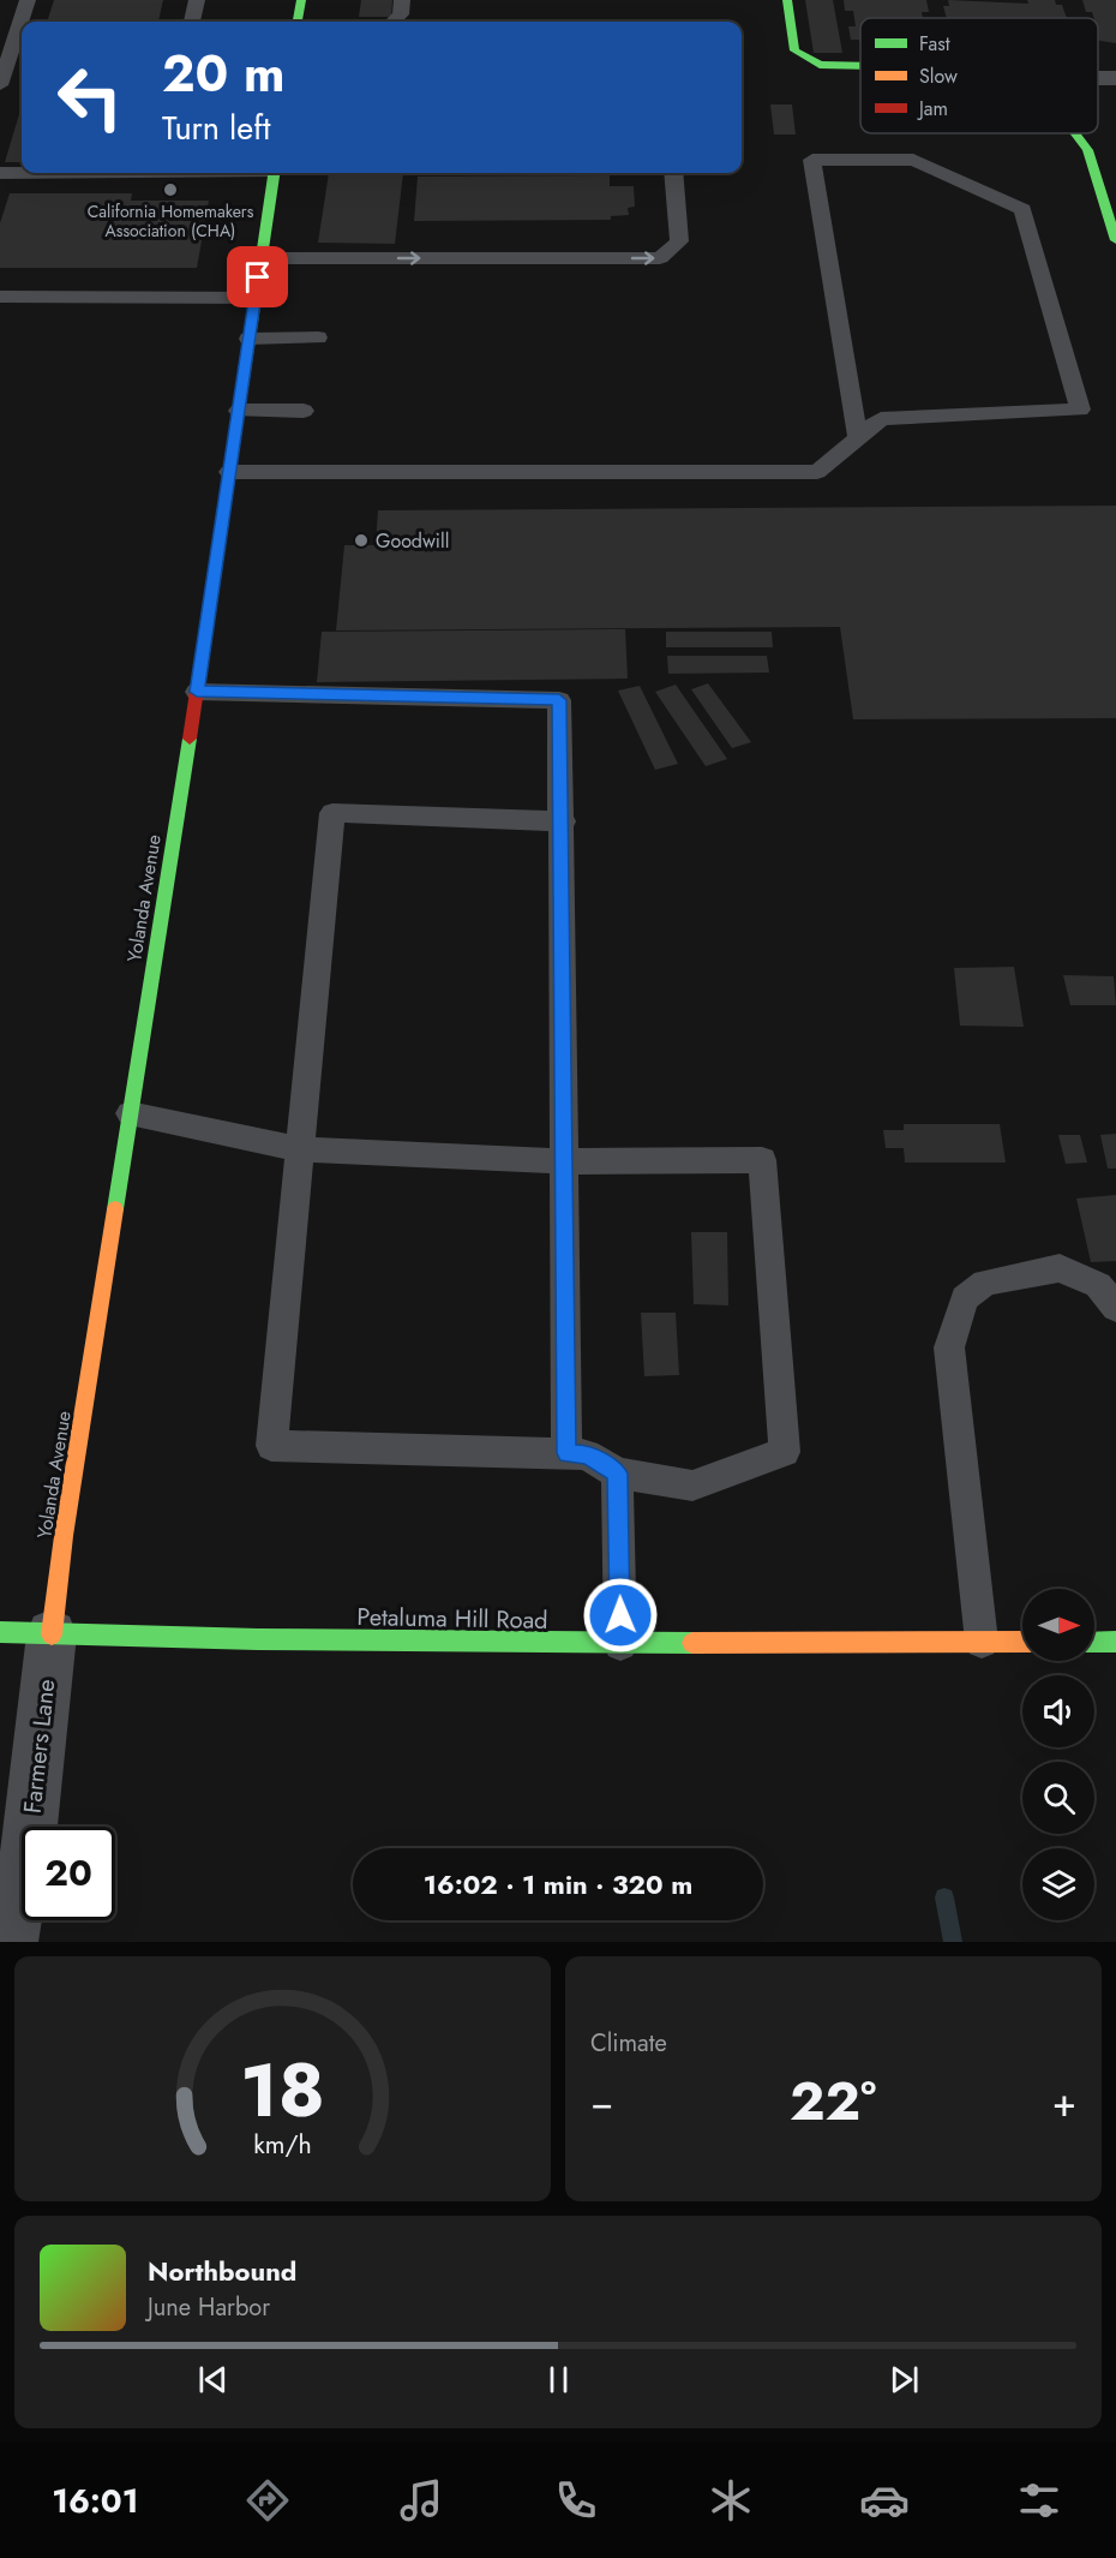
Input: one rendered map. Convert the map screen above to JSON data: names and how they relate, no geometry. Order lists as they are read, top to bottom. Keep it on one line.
{"streets":{"main road":["Yolanda Avenue","Petaluma Hill Road"],"street":["Farmers Lane"]},"crossings":[["Yolanda Avenue","Petaluma Hill Road"],["Yolanda Avenue","Farmers Lane"],["Petaluma Hill Road","Farmers Lane"]],"places":["California Homemakers Association (CHA)","Goodwill"],"legend":["Fast","Slow","Jam"],"north":"right","page":{"turn":["20 m","Turn left"],"limit":"20","trip":"16:02 · 1 min · 320 m","tile":"Climate","heat":["−","22°","+"],"song":["Northbound","June Harbor"],"tabs":"16:01","gauge":["18","km/h"]}}
